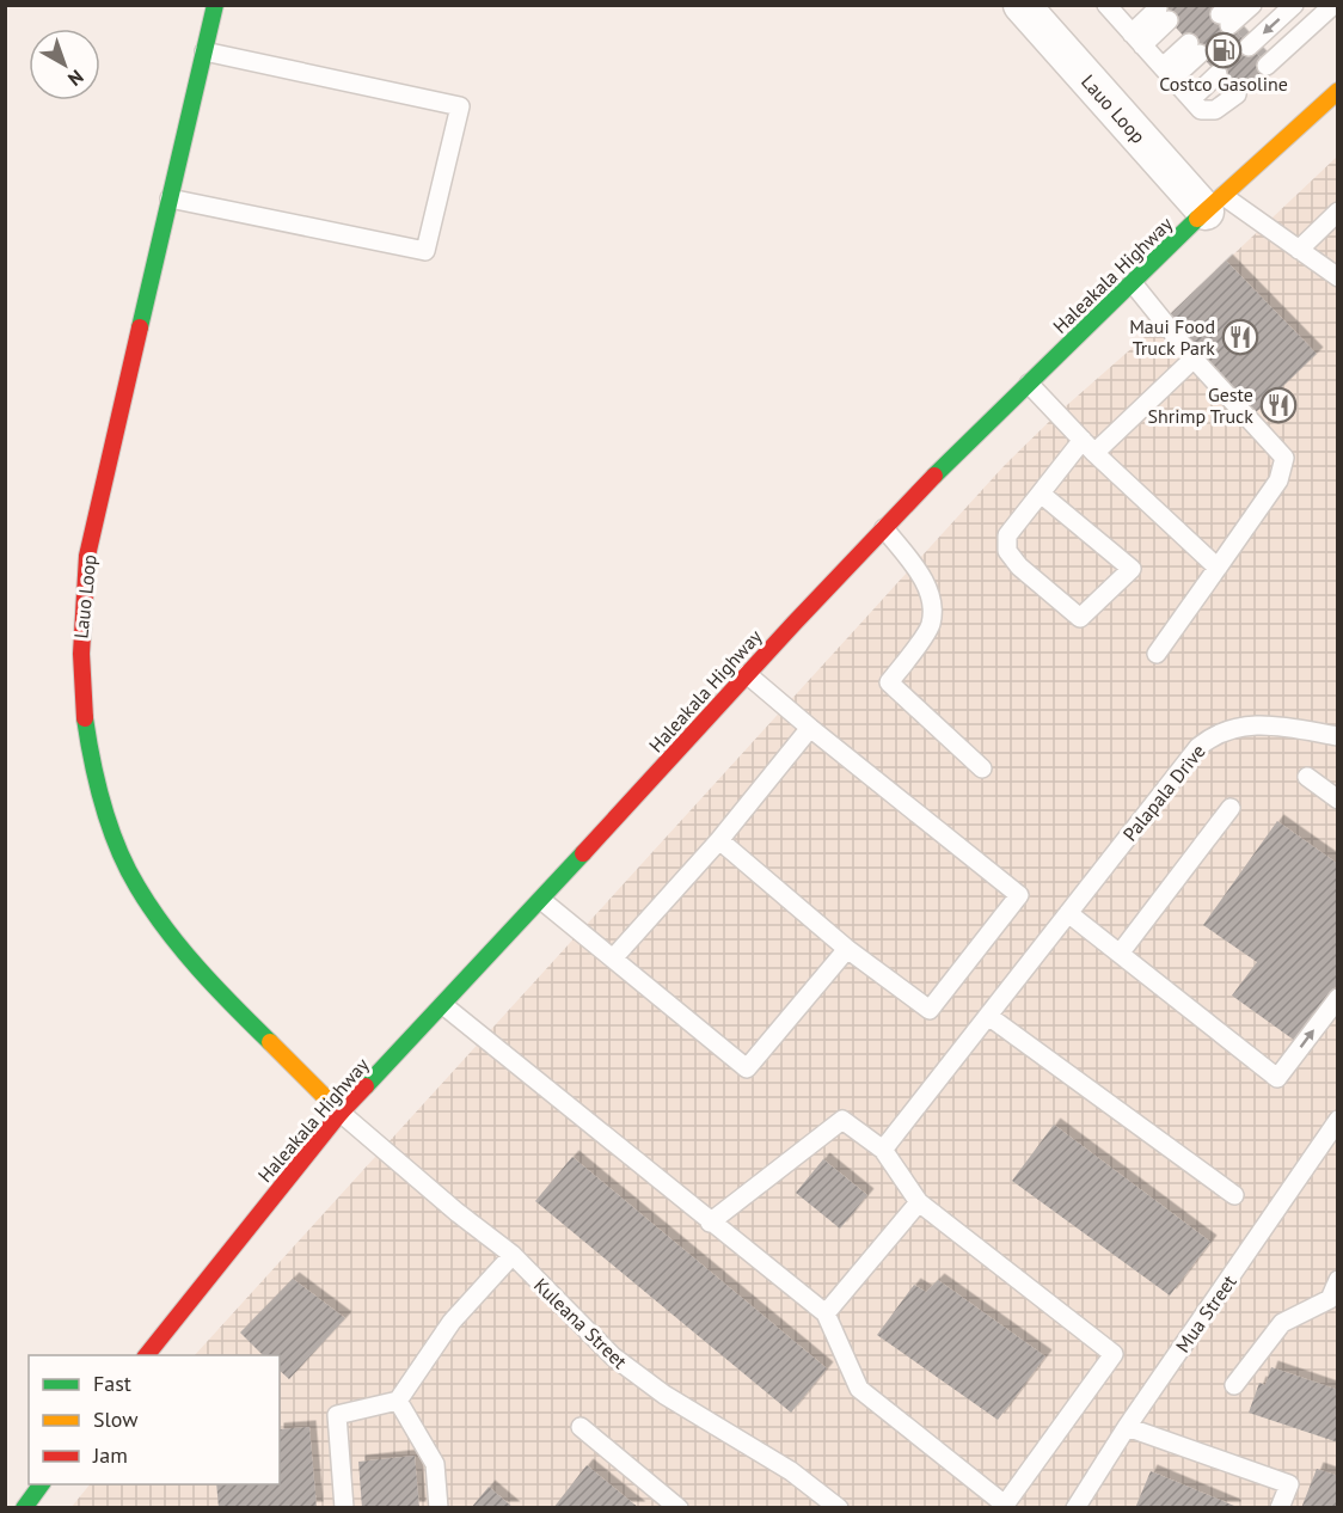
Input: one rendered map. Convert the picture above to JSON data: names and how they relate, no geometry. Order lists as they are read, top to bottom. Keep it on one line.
{"streets":{"street":["Lauo Loop","Haleakala Highway"],"lane":["Palapala Drive","Mua Street","Kuleana Street"]},"crossings":[["Lauo Loop","Haleakala Highway"],["Lauo Loop","Kuleana Street"],["Haleakala Highway","Kuleana Street"]],"places":{"fuel station":["Costco Gasoline"],"restaurant":["Maui Food Truck Park","Geste Shrimp Truck"]},"legend":["Fast","Slow","Jam"],"north":"bottom right"}
